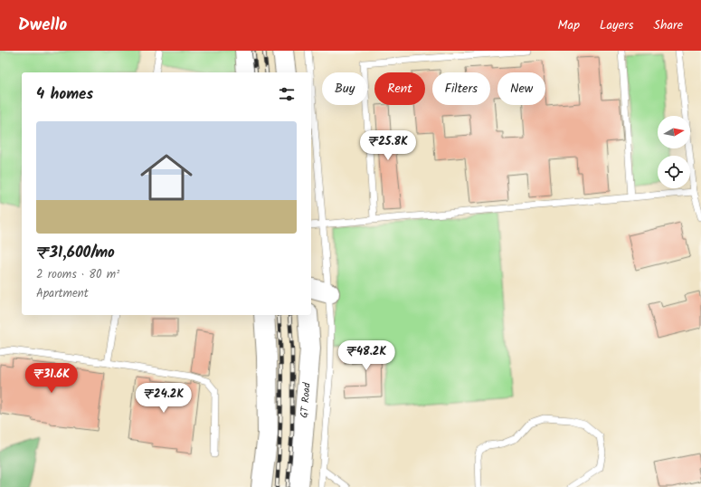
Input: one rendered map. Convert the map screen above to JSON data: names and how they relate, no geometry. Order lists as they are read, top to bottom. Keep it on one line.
{"streets":{"highway":["GT Road"]},"north":"right","page":{"header":"Dwello","nav":["Map","Layers","Share"],"chip":["Buy","Rent","Filters","New"],"heading":"4 homes","list":[{"name":"₹31,600/mo","note":"2 rooms · 80 m² · Apartment"}],"price":["₹25.8K","₹48.2K","₹31.6K","₹24.2K"]}}
